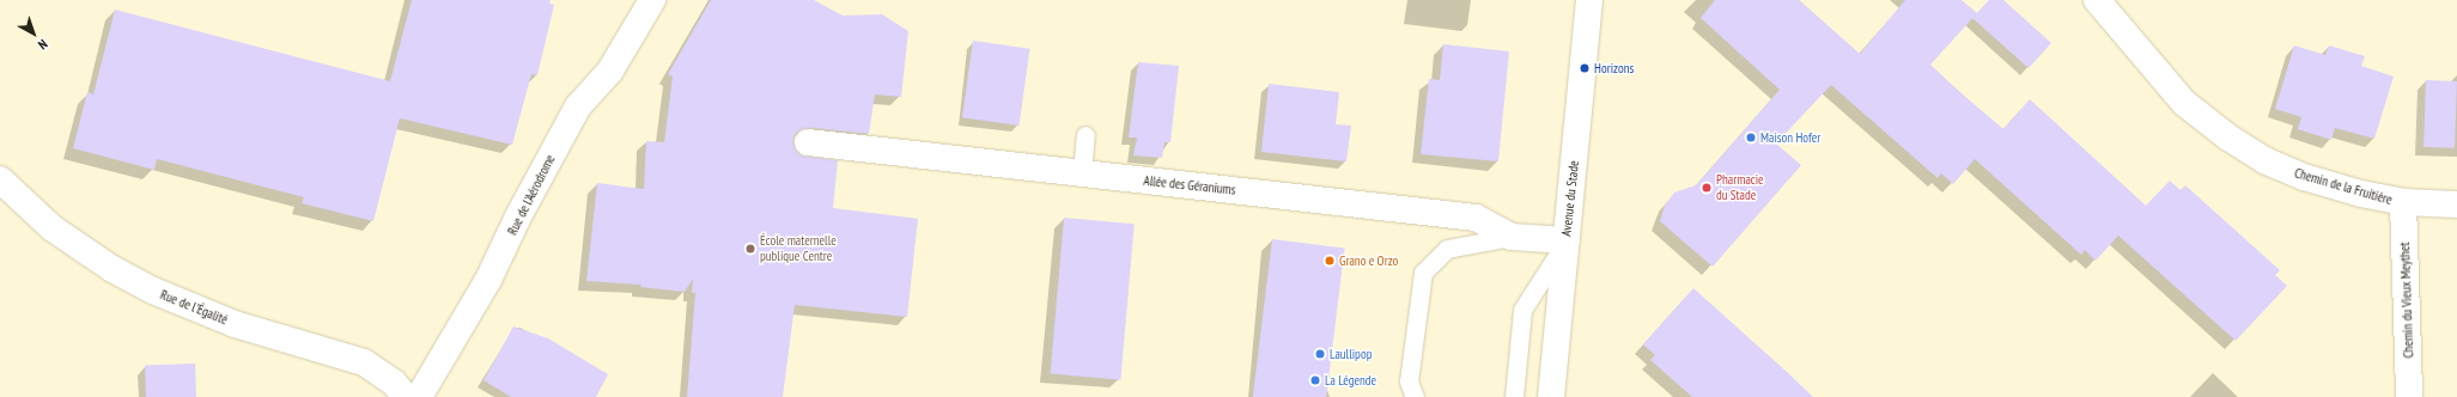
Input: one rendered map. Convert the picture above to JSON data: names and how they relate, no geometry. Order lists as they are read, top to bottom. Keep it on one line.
{"streets":{"street":["Allée des Géraniums","Chemin de la Fruitière","Rue de l'Aérodrome","Avenue du Stade","Chemin du Vieux Meythet","Rue de l'Égalité"]},"crossings":[["Allée des Géraniums","Avenue du Stade"],["Chemin de la Fruitière","Chemin du Vieux Meythet"]],"places":["Horizons","Maison Hofer","Pharmacie du Stade","École maternelle publique Centre","Grano e Orzo","Laullipop","La Légende"],"north":"bottom right"}
